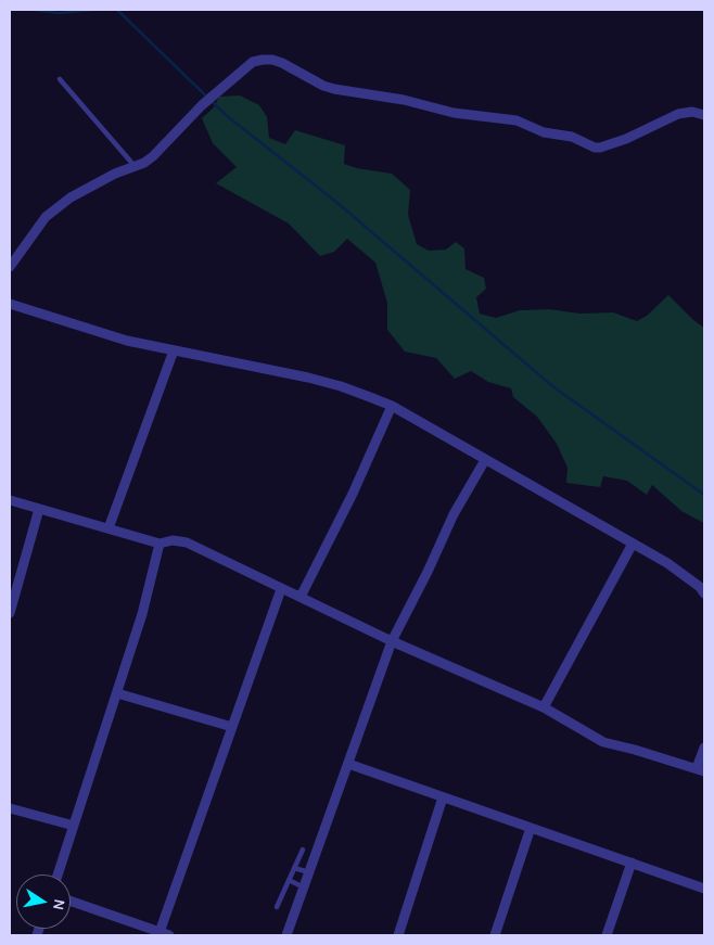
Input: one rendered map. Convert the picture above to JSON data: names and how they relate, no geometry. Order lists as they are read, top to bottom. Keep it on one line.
{"north":"right"}
